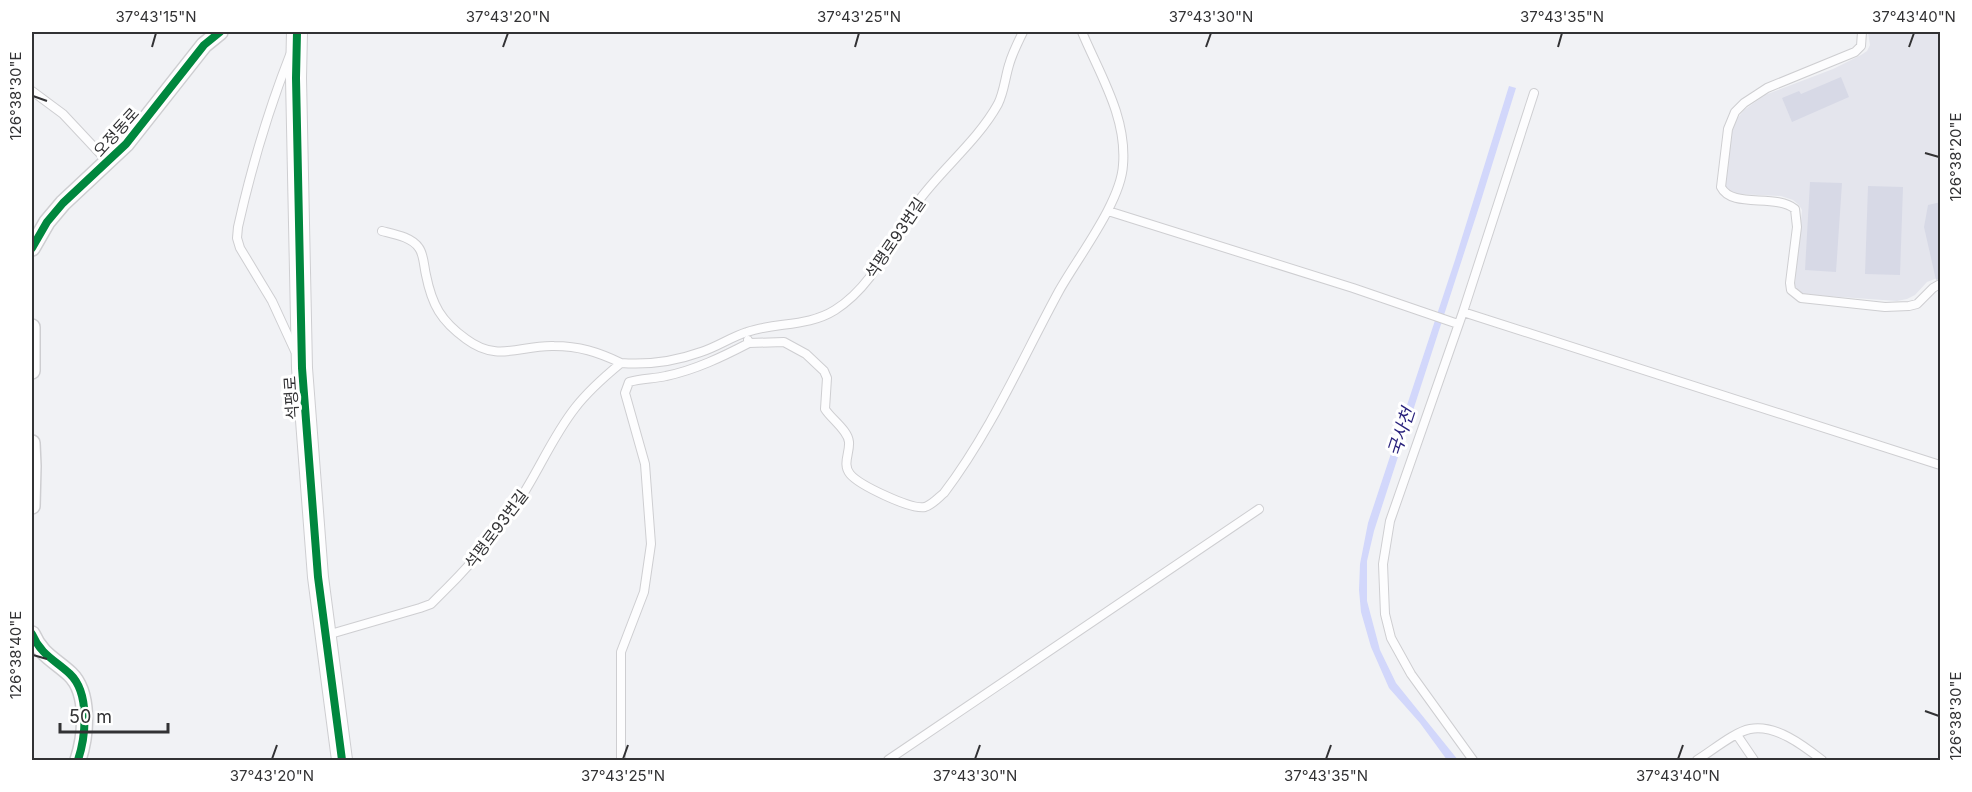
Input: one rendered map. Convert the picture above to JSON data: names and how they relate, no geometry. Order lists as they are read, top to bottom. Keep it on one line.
{"streets":{"street":["오정동로","석평로"],"lane":["석평로93번길"]},"crossings":[["석평로93번길","석평로"]],"water":["국사천"],"scale_bar":"50 m","coordinates":["37°43'15\"N","37°43'20\"N","37°43'25\"N","37°43'30\"N","37°43'35\"N","37°43'40\"N","126°38'30\"E","126°38'20\"E","126°38'40\"E"]}
